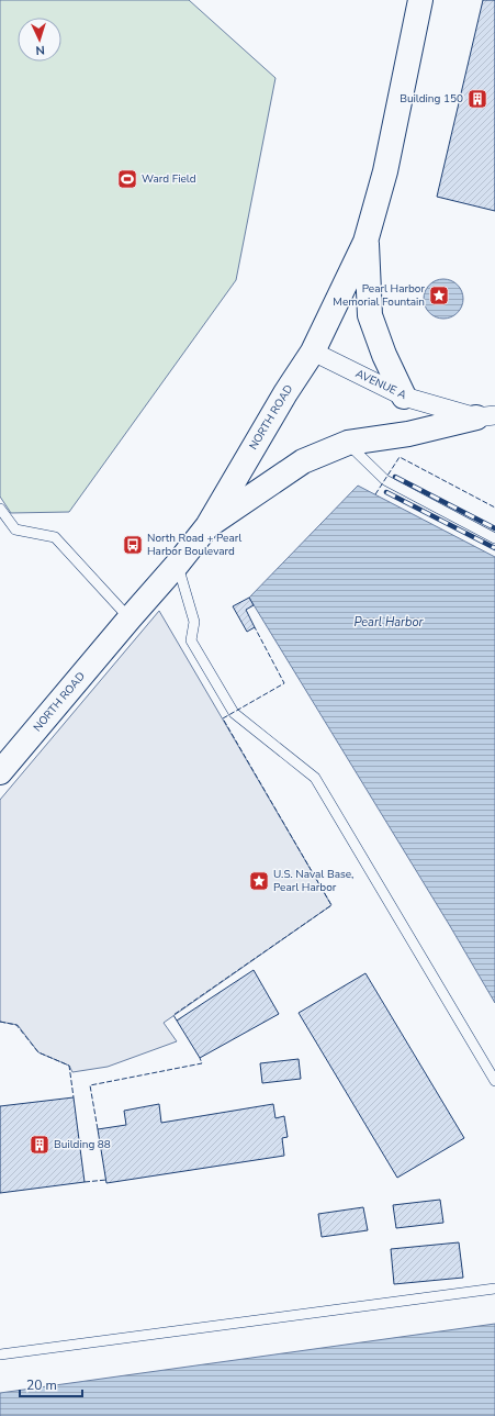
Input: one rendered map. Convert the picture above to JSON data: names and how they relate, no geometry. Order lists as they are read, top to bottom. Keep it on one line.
{"streets":{"street":["AVENUE A","NORTH ROAD"]},"crossings":[["AVENUE A","NORTH ROAD"]],"water":["Pearl Harbor"],"places":{"building":["Building 150","Building 88"],"sports":["Ward Field"],"place":["Pearl Harbor Memorial Fountain","U.S. Naval Base, Pearl Harbor"],"bus stop":["North Road + Pearl Harbor Boulevard"]},"scale_bar":"20 m","north":"bottom"}
